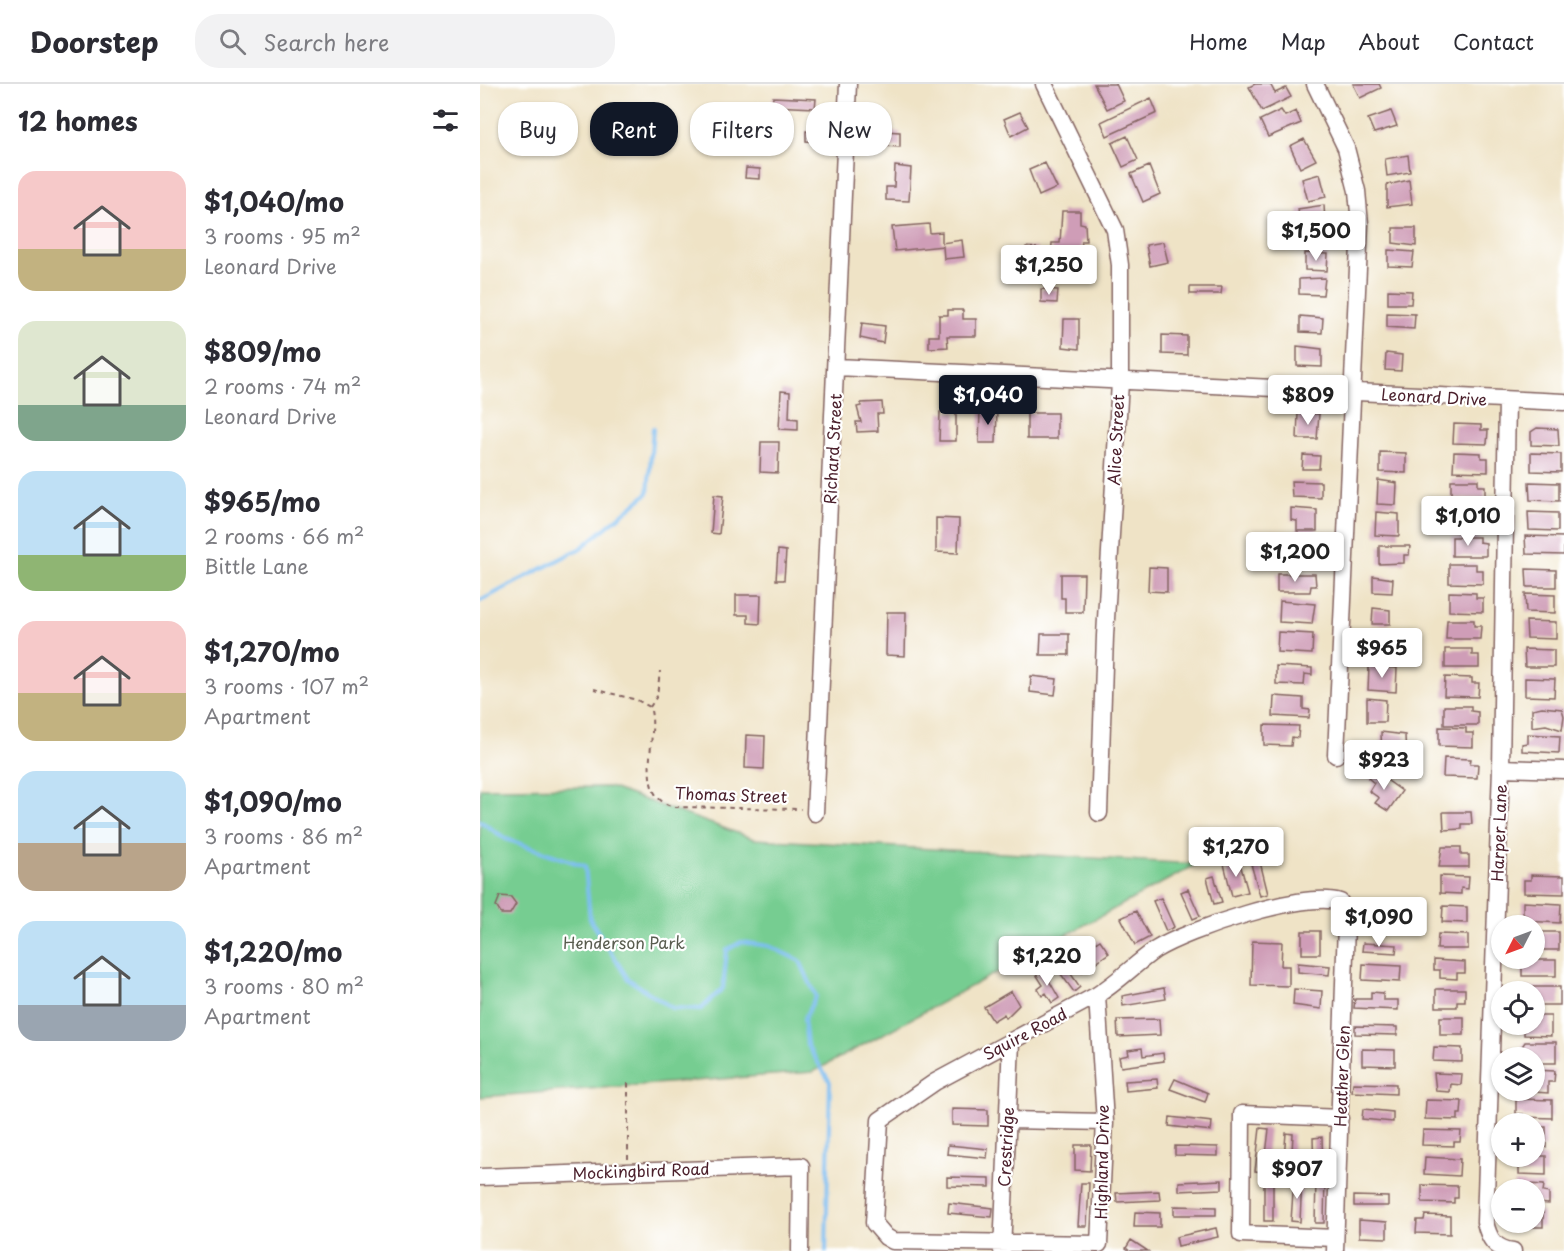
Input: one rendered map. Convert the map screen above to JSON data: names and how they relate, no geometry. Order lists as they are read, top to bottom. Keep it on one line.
{"streets":{"street":["Leonard Drive","Alice Street","Richard Street","Harper Lane","Squire Road","Heather Glen","Crestridge","Highland Drive","Mockingbird Road"],"path":["Thomas Street"]},"crossings":[["Leonard Drive","Alice Street"],["Leonard Drive","Richard Street"],["Leonard Drive","Harper Lane"],["Richard Street","Thomas Street"],["Squire Road","Heather Glen"],["Squire Road","Crestridge"],["Squire Road","Highland Drive"],["Crestridge","Highland Drive"]],"parks":["Henderson Park"],"north":"bottom left","page":{"header":"Doorstep","search":"Search here","nav":["Home","Map","About","Contact"],"heading":"12 homes","chip":["Buy","Rent","Filters","New"],"list":[{"name":"$1,040/mo","note":"3 rooms · 95 m² · Leonard Drive"},{"name":"$809/mo","note":"2 rooms · 74 m² · Leonard Drive"},{"name":"$965/mo","note":"2 rooms · 66 m² · Bittle Lane"},{"name":"$1,270/mo","note":"3 rooms · 107 m² · Apartment"},{"name":"$1,090/mo","note":"3 rooms · 86 m² · Apartment"},{"name":"$1,220/mo","note":"3 rooms · 80 m² · Apartment"}],"price":["$1,500","$1,250","$1,040","$809","$1,010","$1,200","$965","$923","$1,270","$1,090","$1,220","$907"],"map_buttons":["+","−"]}}
